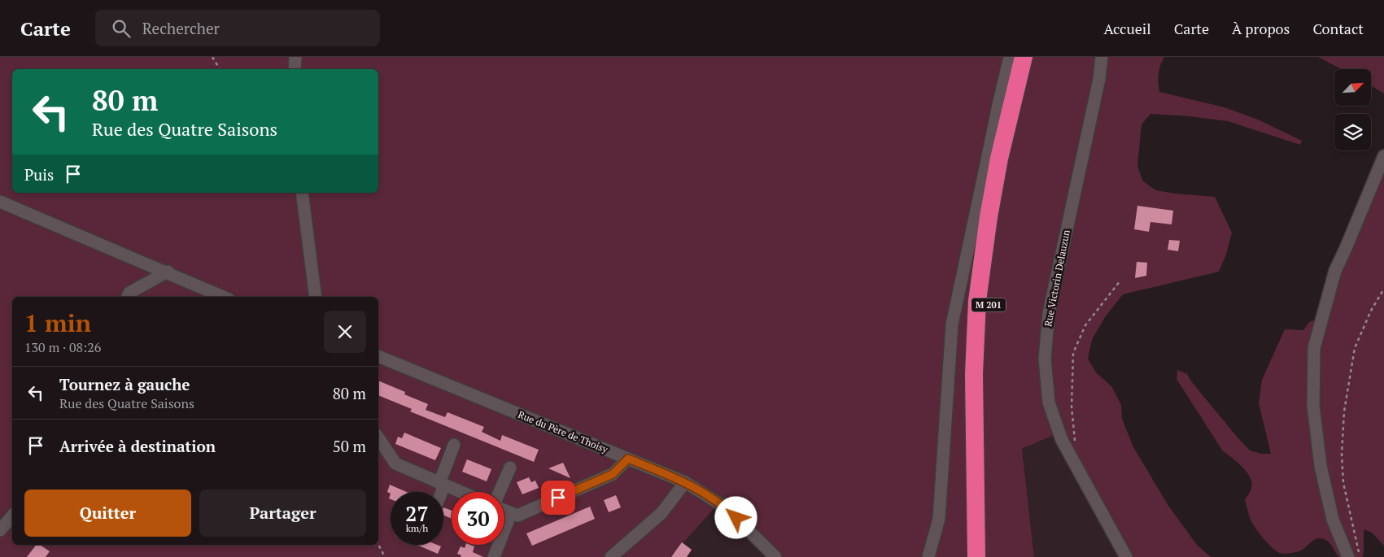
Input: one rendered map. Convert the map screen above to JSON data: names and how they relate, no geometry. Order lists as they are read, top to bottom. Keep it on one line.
{"streets":{"highway":["M 201"],"street":["Rue Victorin Delauzun","Rue du Père de Thoisy"]},"north":"top right","page":{"header":"Carte","search":"Rechercher","nav":["Accueil","Carte","À propos","Contact"],"turn":["80 m","Rue des Quatre Saisons"],"then":"Puis","heading":["1 min","130 m · 08:26"],"list":[{"name":"Tournez à gauche","note":"Rue des Quatre Saisons","value":"80 m"},{"name":"Arrivée à destination","value":"50 m"}],"buttons":["Quitter","Partager"],"speed":"27 km/h","limit":"30"}}
